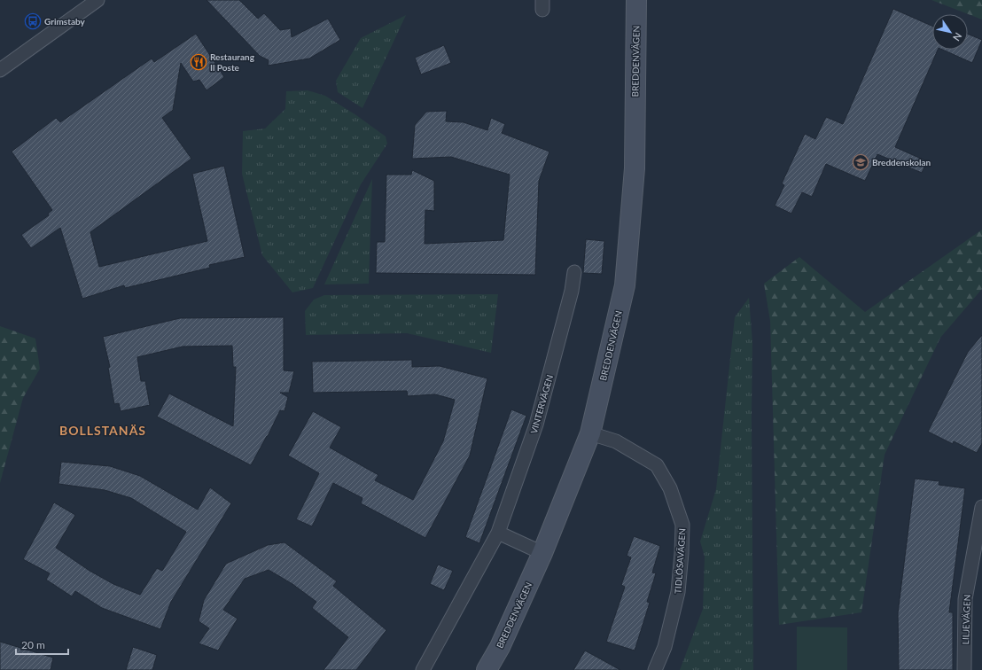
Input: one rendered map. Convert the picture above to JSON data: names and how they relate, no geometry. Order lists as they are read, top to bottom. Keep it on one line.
{"streets":{"street":["BREDDENVÄGEN","VINTERVÄGEN","TIDLÖSAVÄGEN","LILJEVÄGEN"]},"crossings":[["BREDDENVÄGEN","TIDLÖSAVÄGEN"]],"districts":["BOLLSTANÄS"],"places":{"bus stop":["Grimstaby"],"restaurant":["Restaurang Il Poste"],"school or university":["Breddenskolan"]},"scale_bar":"20 m","north":"bottom right"}
